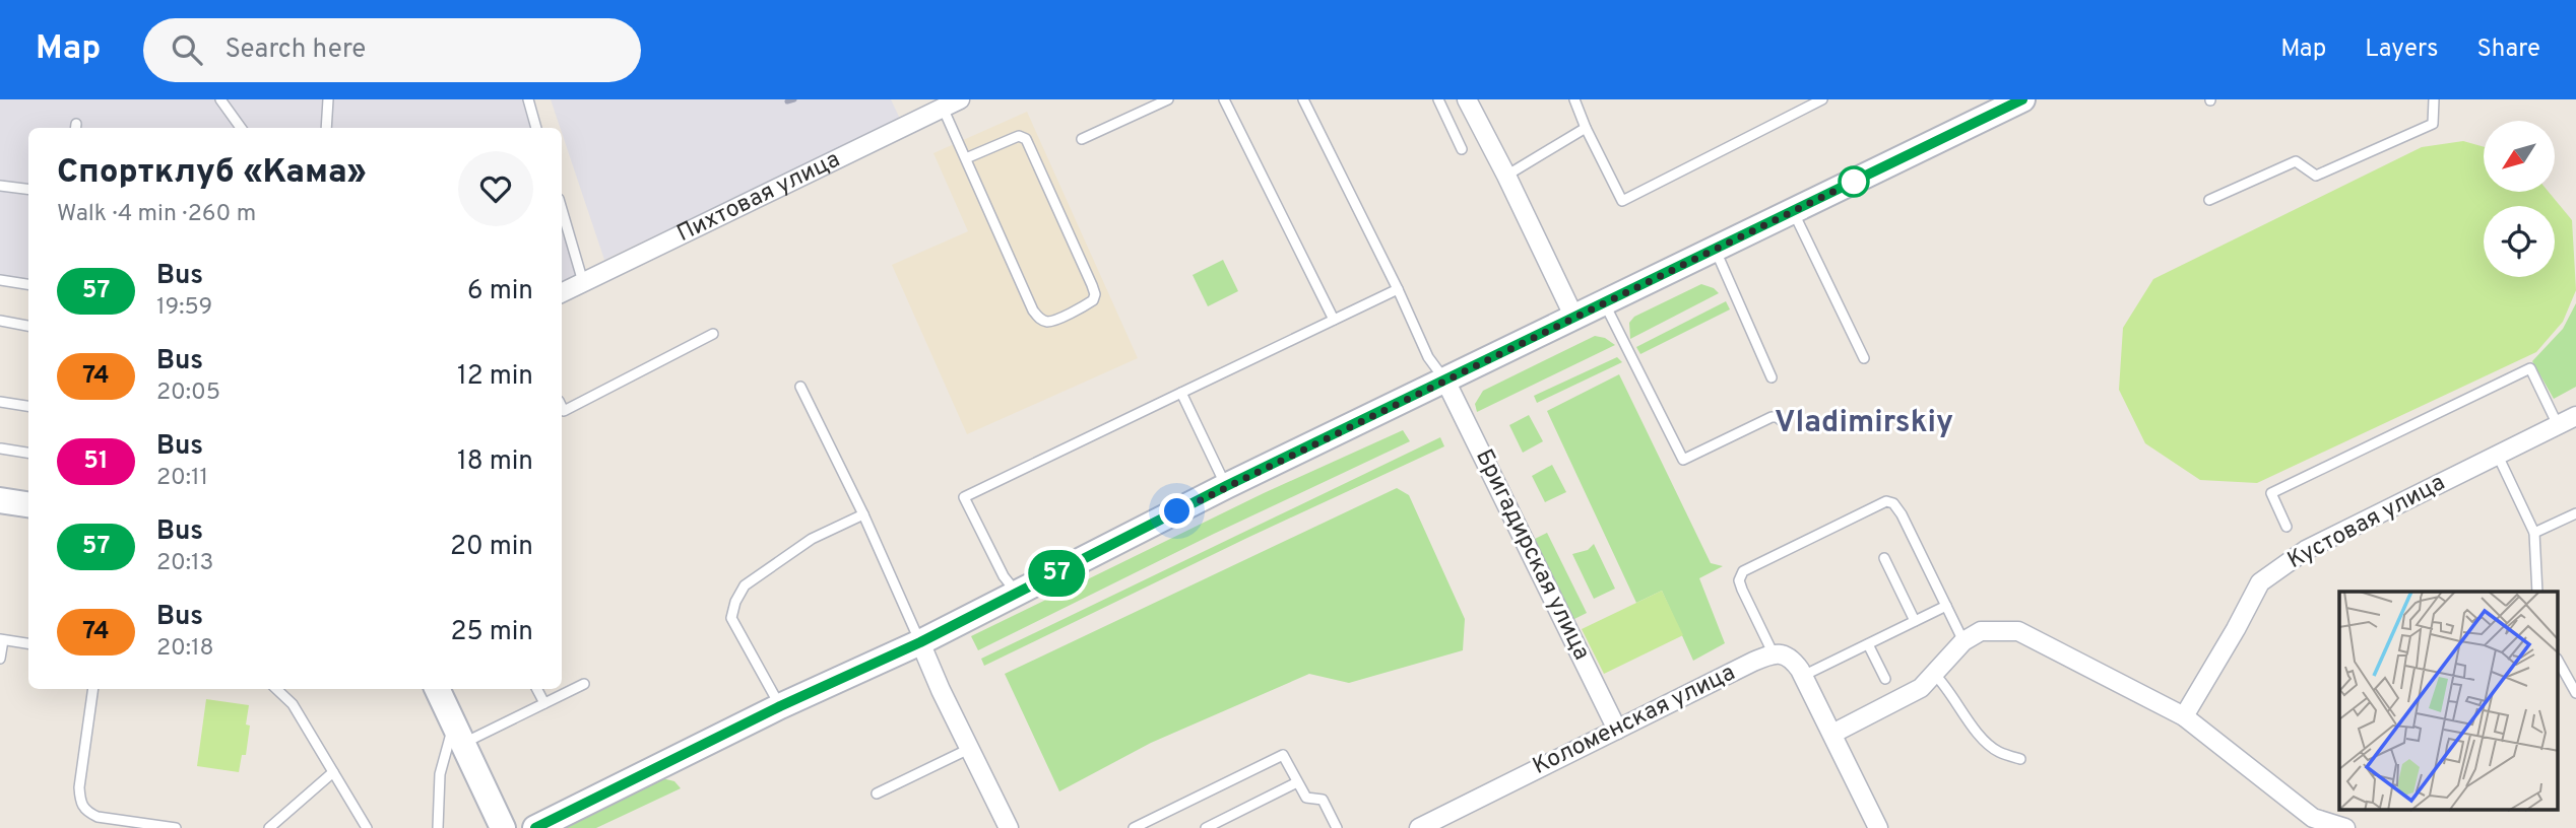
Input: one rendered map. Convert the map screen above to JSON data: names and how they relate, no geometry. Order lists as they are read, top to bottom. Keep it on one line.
{"streets":{"street":["Пихтовая улица","Кустовая улица","Бригадирская улица","Коломенская улица"]},"crossings":[["Бригадирская улица","Коломенская улица"]],"districts":["Vladimirskiy"],"lines":["bus line 57"],"north":"bottom left","page":{"header":"Map","search":"Search here","nav":["Map","Layers","Share"],"on_map":"57","heading":["Спортклуб «Кама»","Walk · 4 min · 260 m"],"list":[{"mark":"57","name":"Bus","note":"19:59","value":"6 min"},{"mark":"74","name":"Bus","note":"20:05","value":"12 min"},{"mark":"51","name":"Bus","note":"20:11","value":"18 min"},{"mark":"57","name":"Bus","note":"20:13","value":"20 min"},{"mark":"74","name":"Bus","note":"20:18","value":"25 min"}]}}
